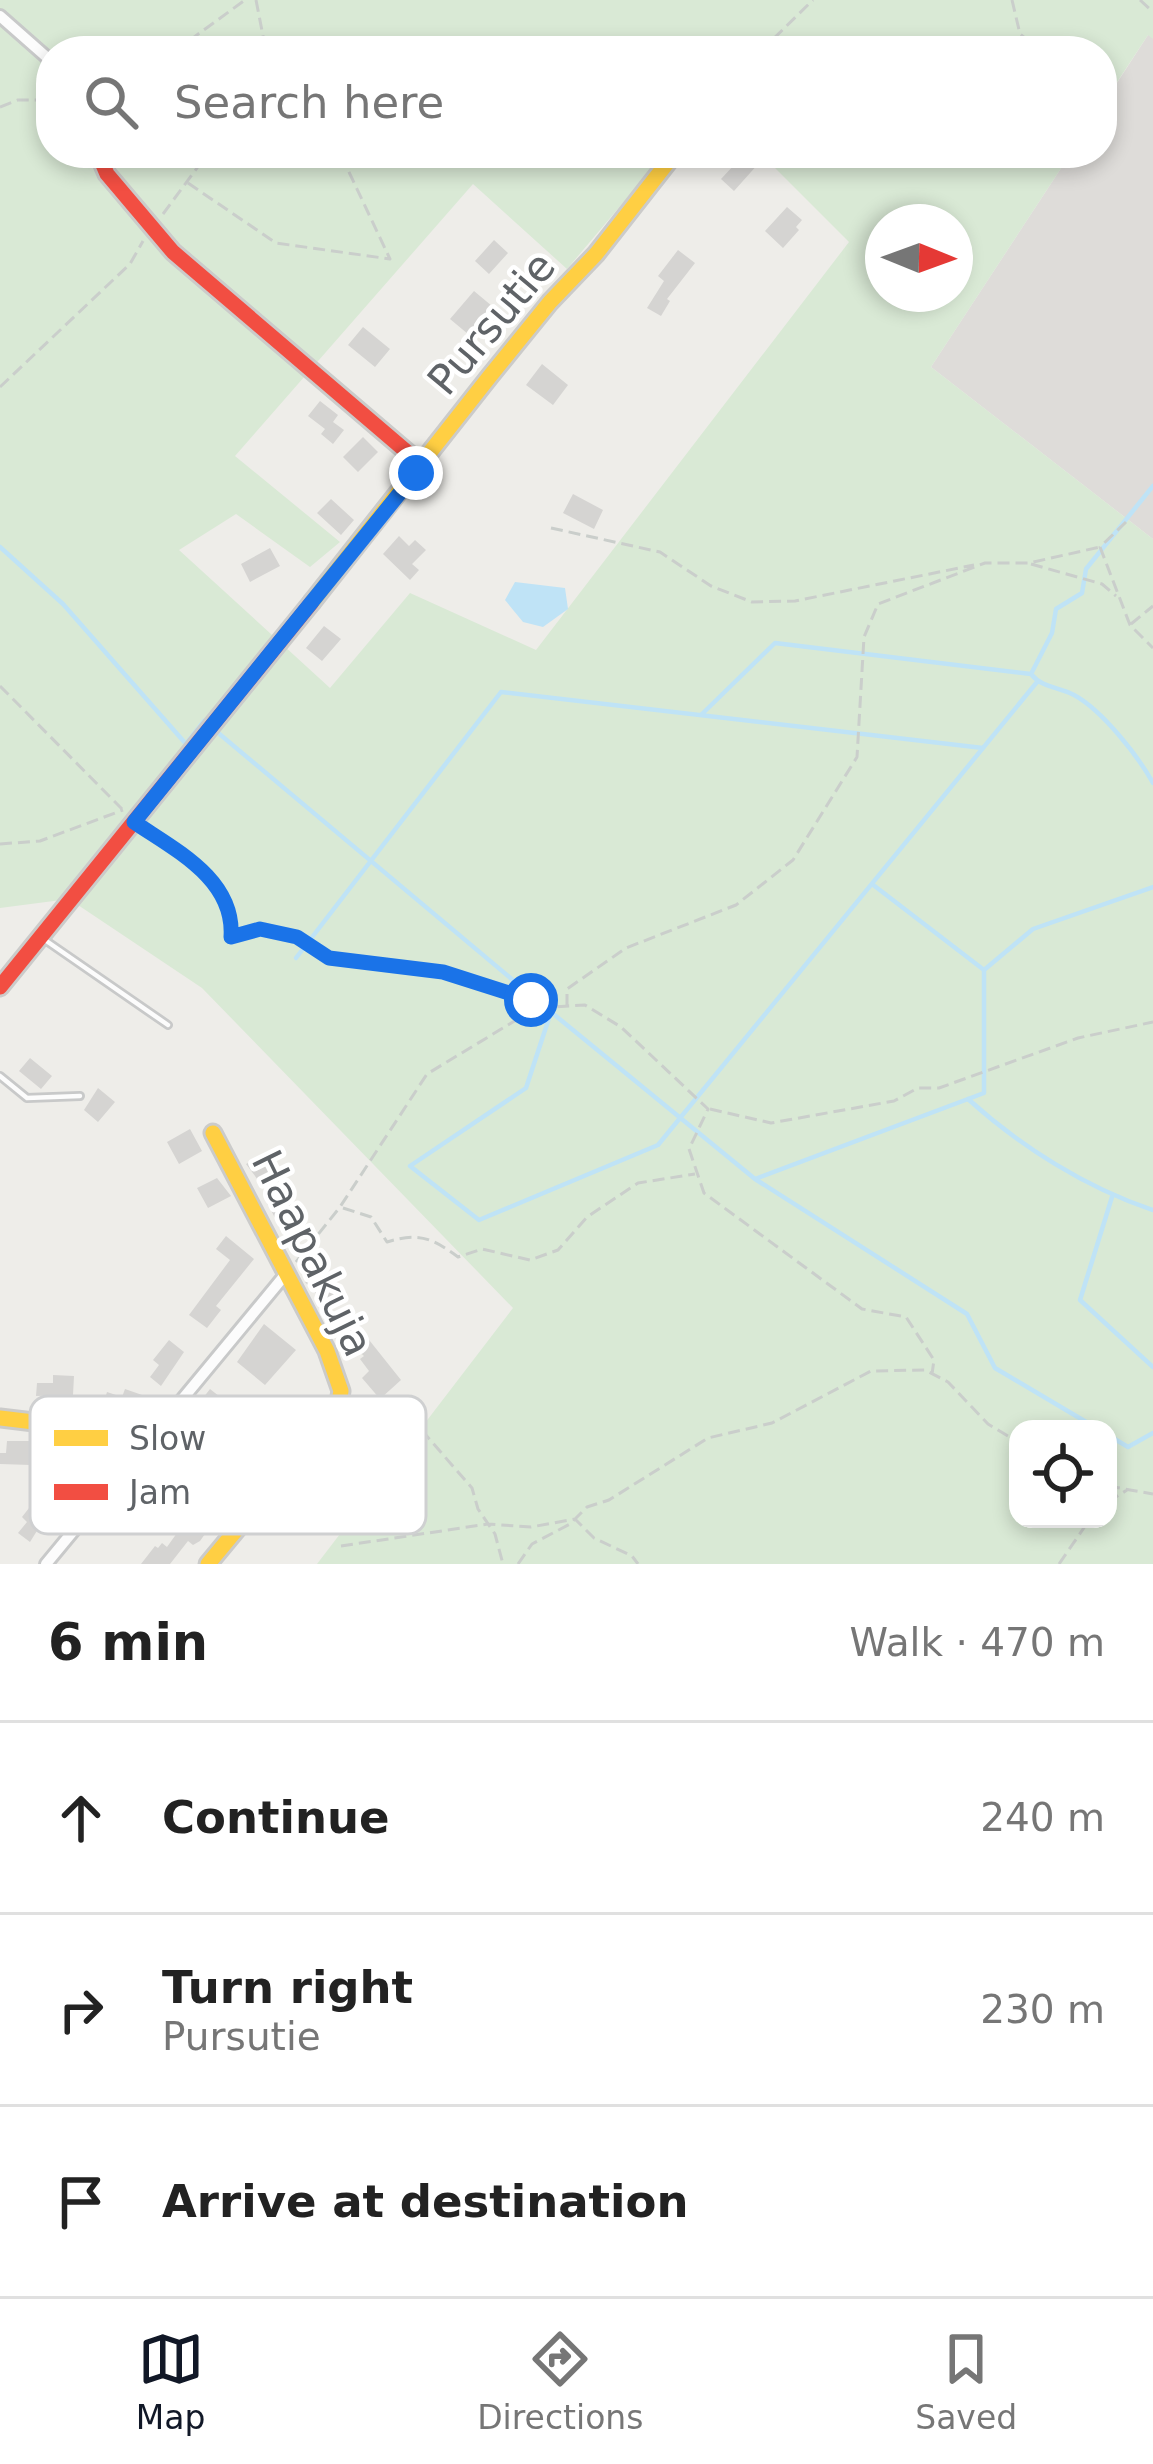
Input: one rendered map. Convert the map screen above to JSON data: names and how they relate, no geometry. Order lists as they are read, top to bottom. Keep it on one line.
{"streets":{"street":["Pursutie","Haapakuja"]},"legend":["Slow","Jam"],"north":"right","page":{"search":"Search here","heading":["6 min","Walk · 470 m"],"list":[["Continue","240 m"],["Turn right","Pursutie","230 m"],"Arrive at destination"],"nav":["Map","Directions","Saved"]}}
